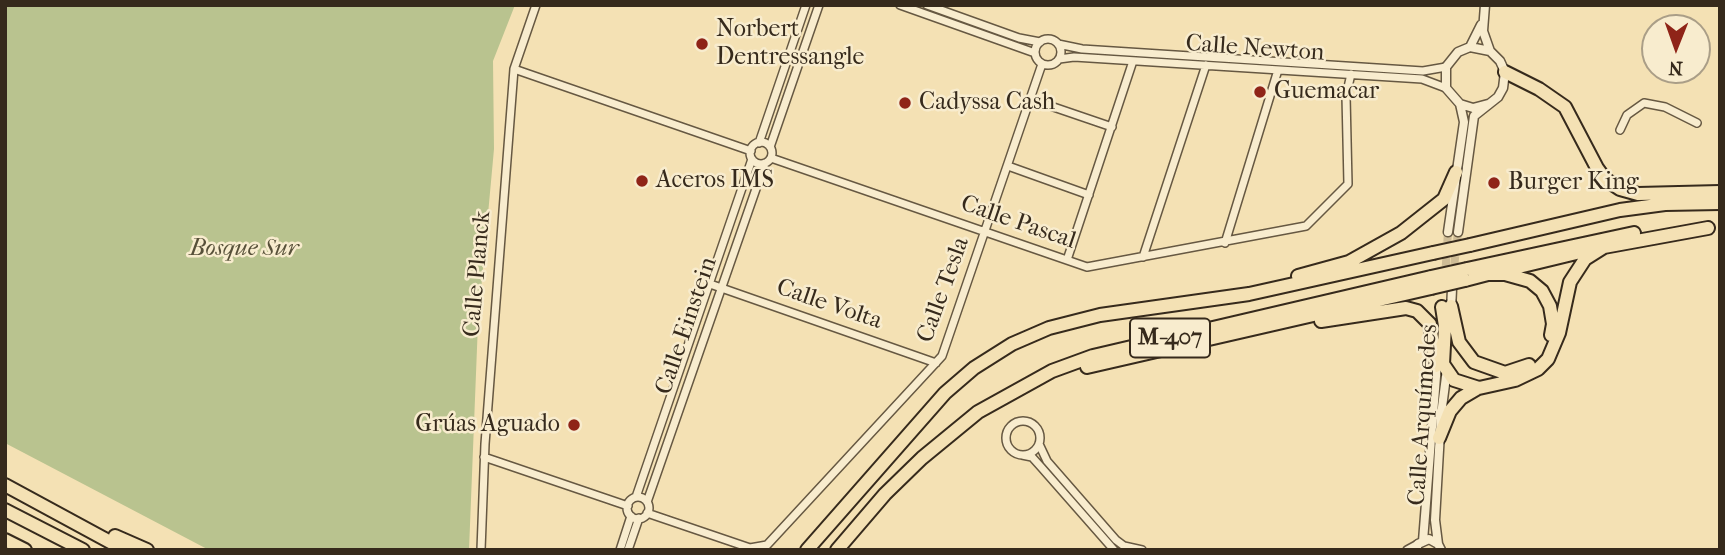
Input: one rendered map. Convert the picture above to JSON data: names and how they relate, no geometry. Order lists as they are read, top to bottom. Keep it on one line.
{"streets":{"highway":["M-407"],"street":["Calle Newton","Calle Pascal","Calle Planck","Calle Tesla","Calle Volta","Calle Einstein","Calle Arquímedes"]},"crossings":[["Calle Newton","Calle Pascal"],["Calle Newton","Calle Tesla"],["Calle Pascal","Calle Tesla"],["Calle Pascal","Calle Einstein"],["Calle Tesla","Calle Volta"],["Calle Volta","Calle Einstein"],["M-407","Calle Arquímedes"]],"parks":["Bosque Sur"],"places":["Norbert Dentressangle","Guemacar","Cadyssa Cash","Aceros IMS","Burger King","Grúas Aguado"],"north":"bottom"}
